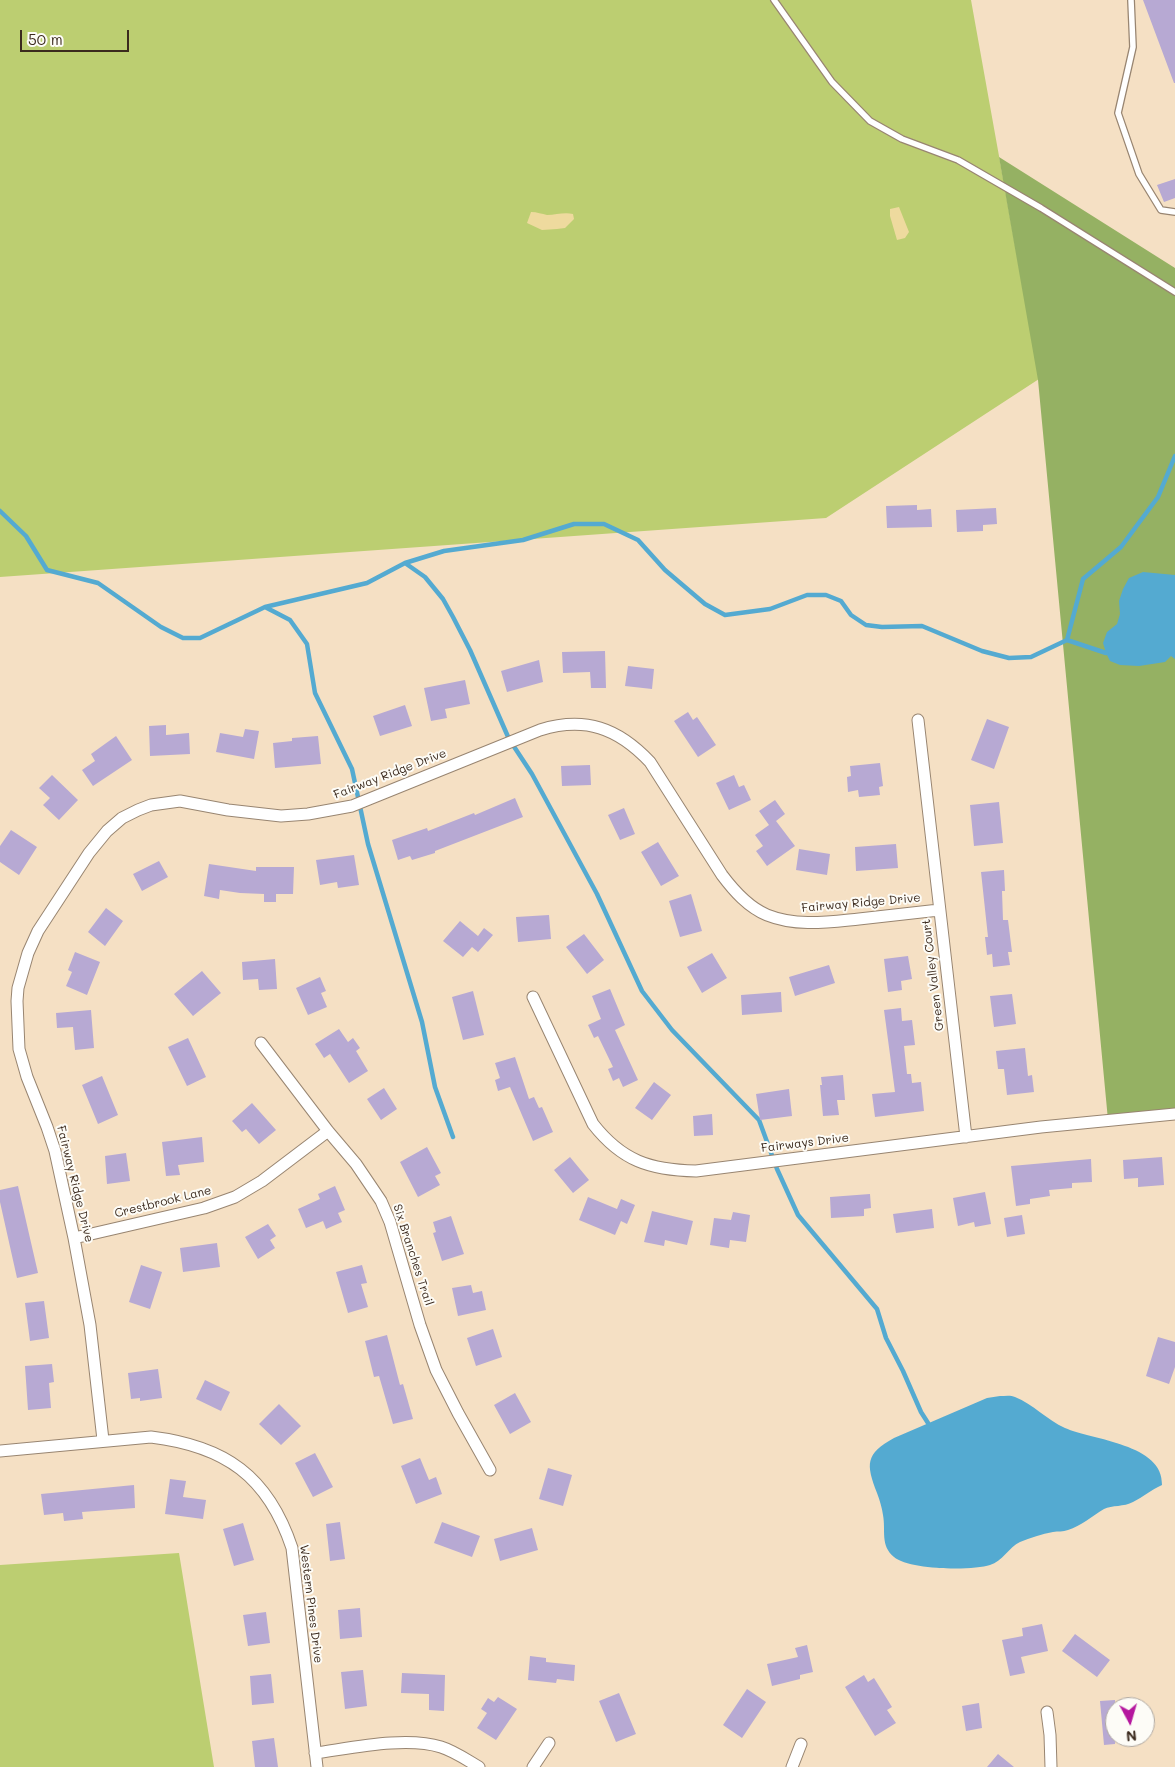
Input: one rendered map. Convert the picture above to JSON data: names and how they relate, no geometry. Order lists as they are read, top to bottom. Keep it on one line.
{"streets":{"street":["Fairway Ridge Drive","Green Valley Court","Fairways Drive","Crestbrook Lane","Six Branches Trail","Western Pines Drive"]},"crossings":[["Fairway Ridge Drive","Green Valley Court"],["Fairway Ridge Drive","Crestbrook Lane"],["Fairway Ridge Drive","Western Pines Drive"],["Green Valley Court","Fairways Drive"],["Crestbrook Lane","Six Branches Trail"]],"scale_bar":"50 m","north":"bottom"}
